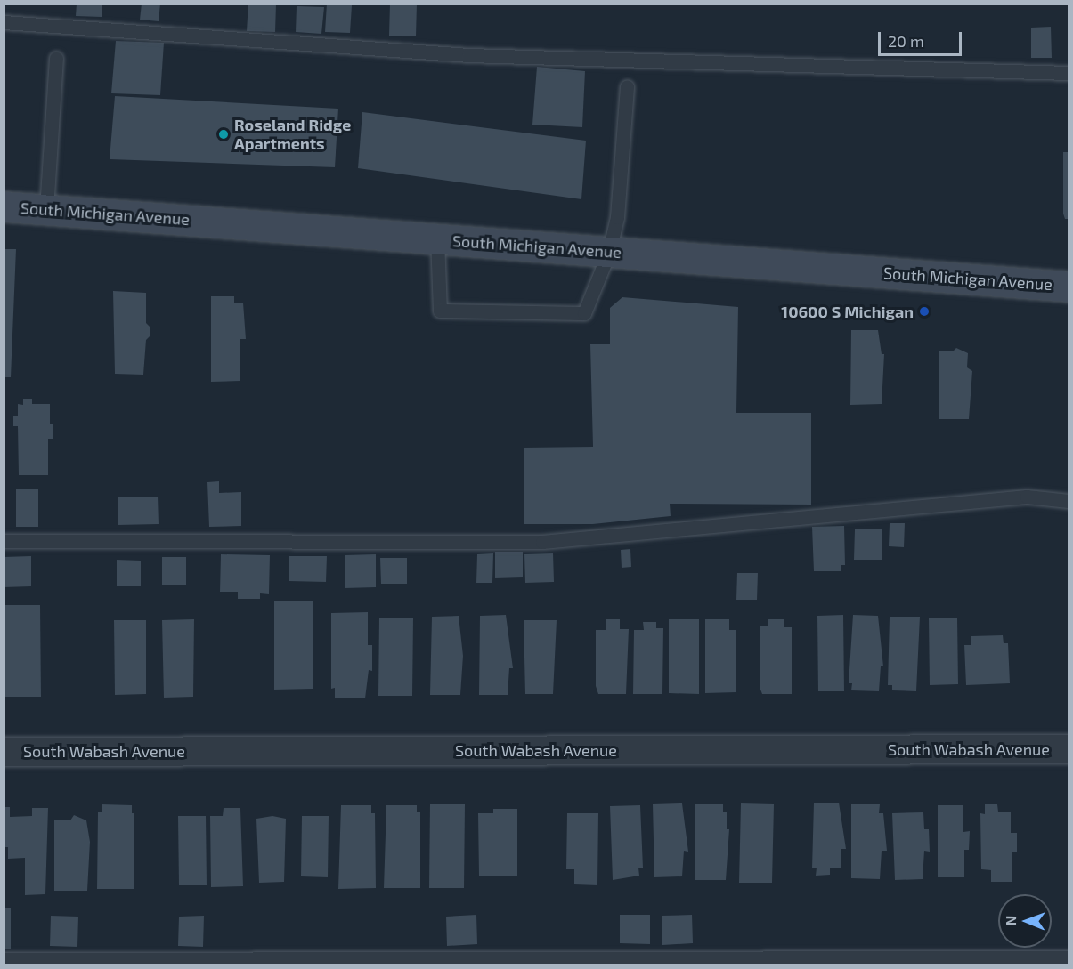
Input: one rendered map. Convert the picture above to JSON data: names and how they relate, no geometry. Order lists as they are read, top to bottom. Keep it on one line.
{"streets":{"main road":["South Michigan Avenue"],"street":["South Wabash Avenue"]},"places":["Roseland Ridge Apartments","10600 S Michigan"],"scale_bar":"20 m","north":"left"}
